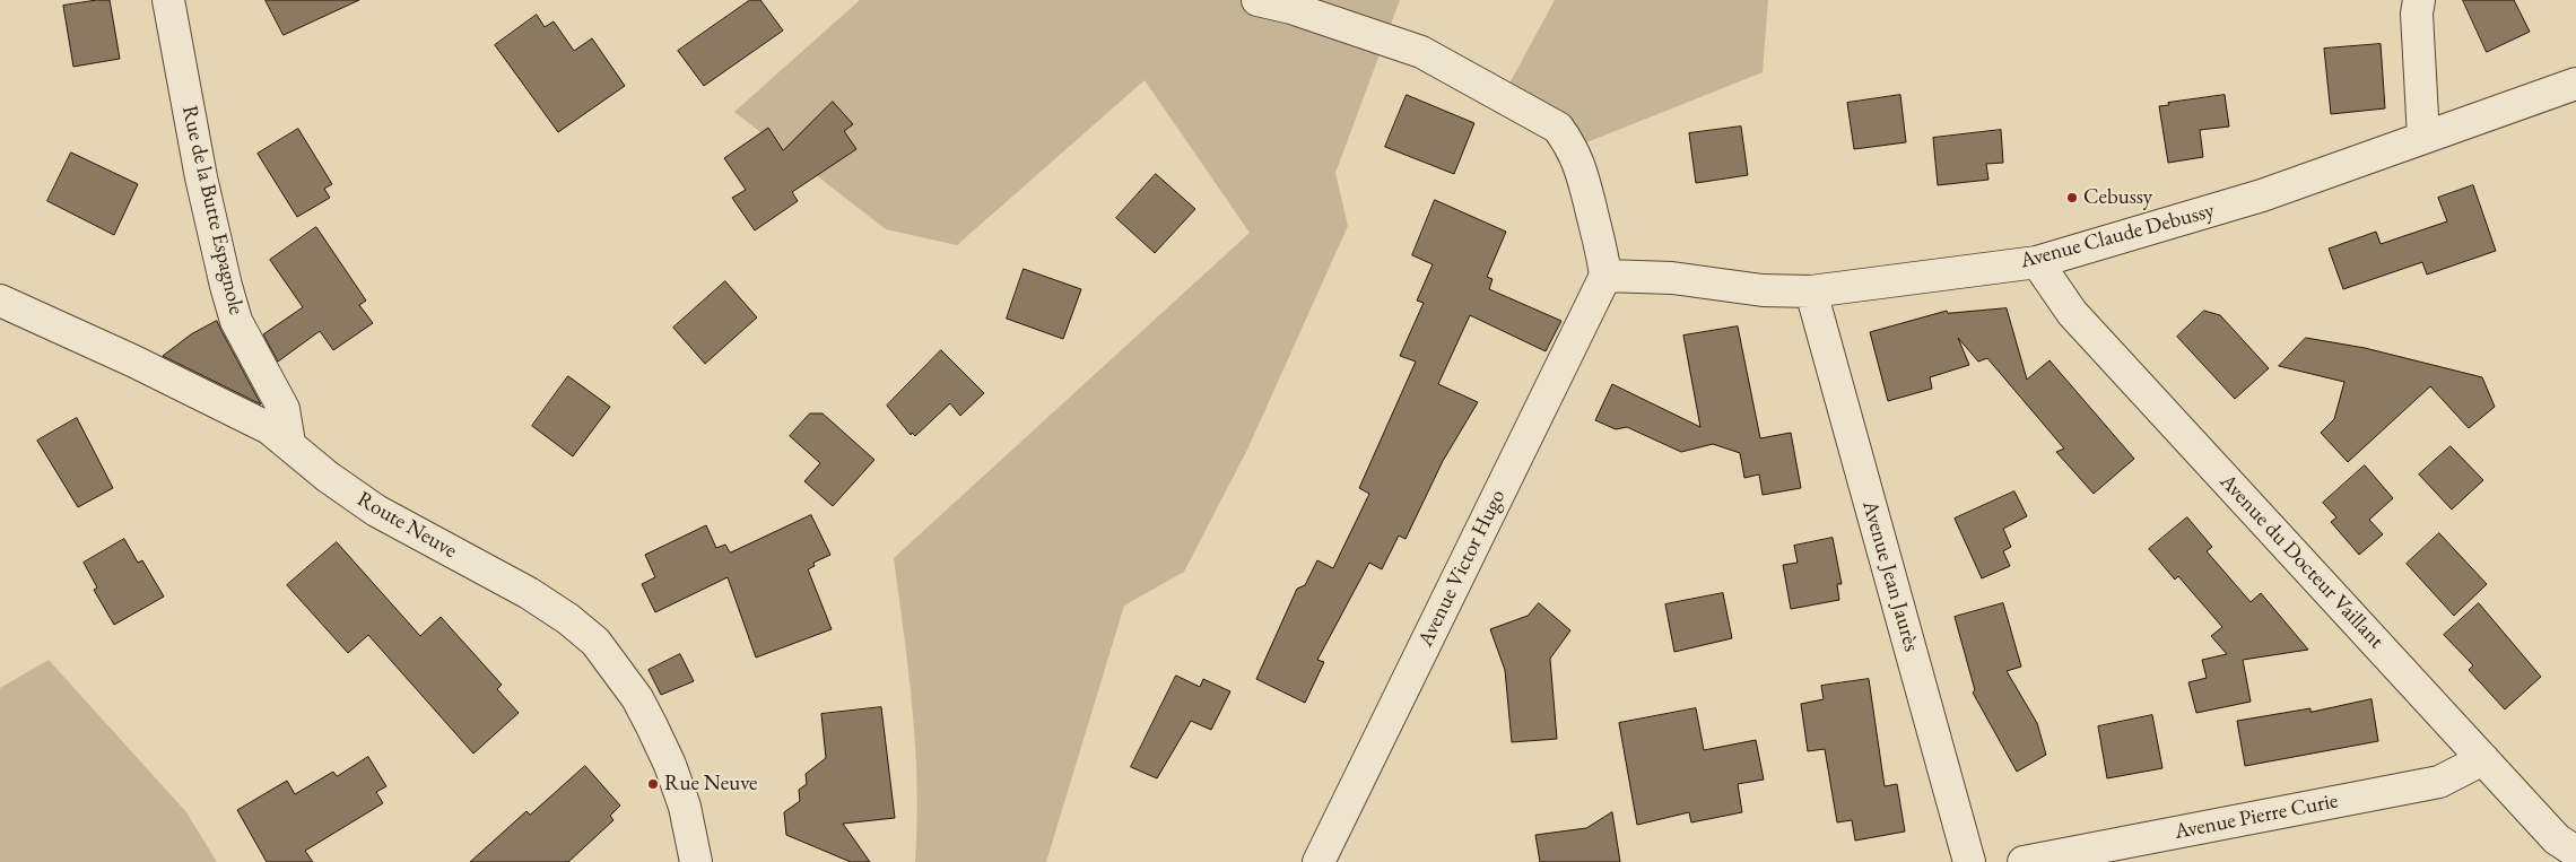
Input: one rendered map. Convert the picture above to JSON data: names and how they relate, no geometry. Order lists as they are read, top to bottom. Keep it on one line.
{"streets":{"street":["Rue de la Butte Espagnole","Avenue Claude Debussy","Route Neuve","Avenue du Docteur Vaillant","Avenue Victor Hugo","Avenue Jean Jaurès","Avenue Pierre Curie"]},"crossings":[["Rue de la Butte Espagnole","Route Neuve"],["Avenue Claude Debussy","Avenue du Docteur Vaillant"],["Avenue Claude Debussy","Avenue Victor Hugo"],["Avenue Claude Debussy","Avenue Jean Jaurès"],["Avenue du Docteur Vaillant","Avenue Pierre Curie"]],"places":["Cebussy","Rue Neuve"]}
